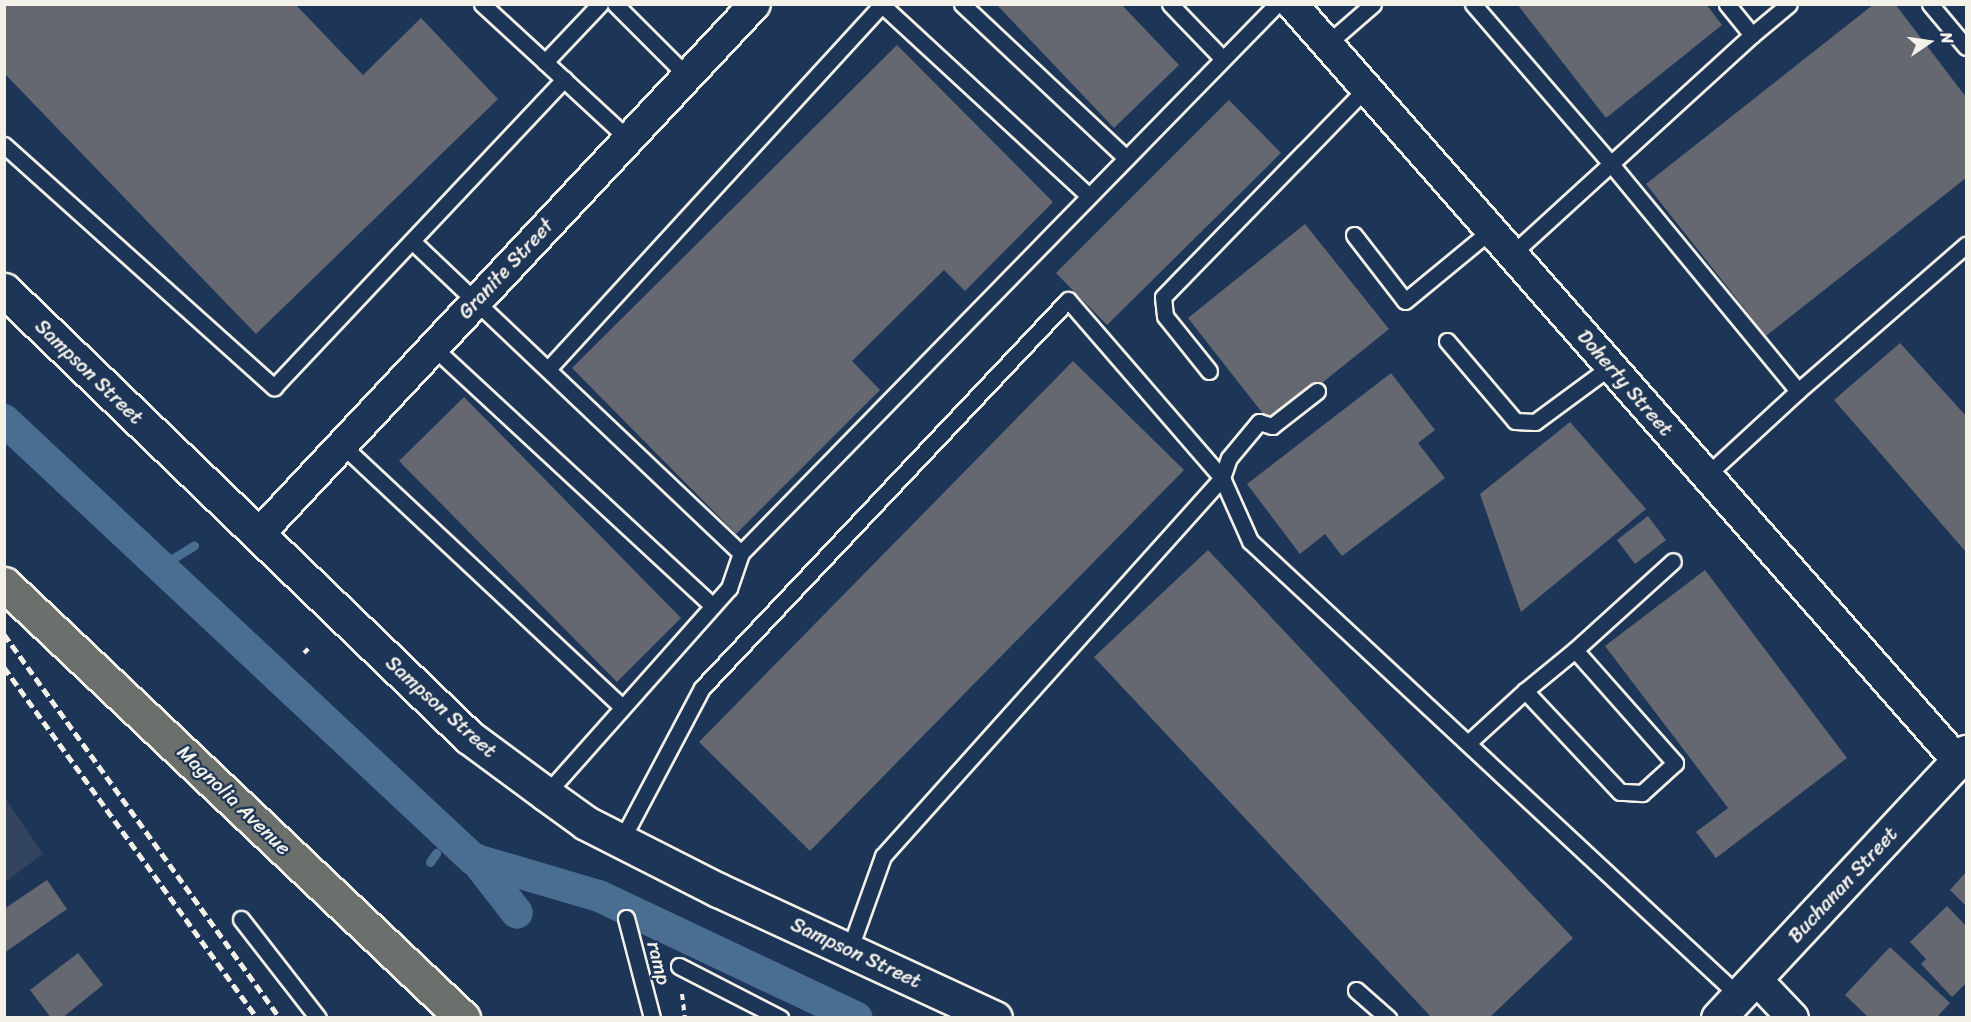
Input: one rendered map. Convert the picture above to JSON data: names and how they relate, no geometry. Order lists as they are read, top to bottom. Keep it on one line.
{"streets":{"main road":["Magnolia Avenue"],"street":["Granite Street","Sampson Street","Doherty Street","Buchanan Street"],"lane":["ramp"]},"crossings":[["Granite Street","Sampson Street"],["Doherty Street","Buchanan Street"]],"north":"right"}
